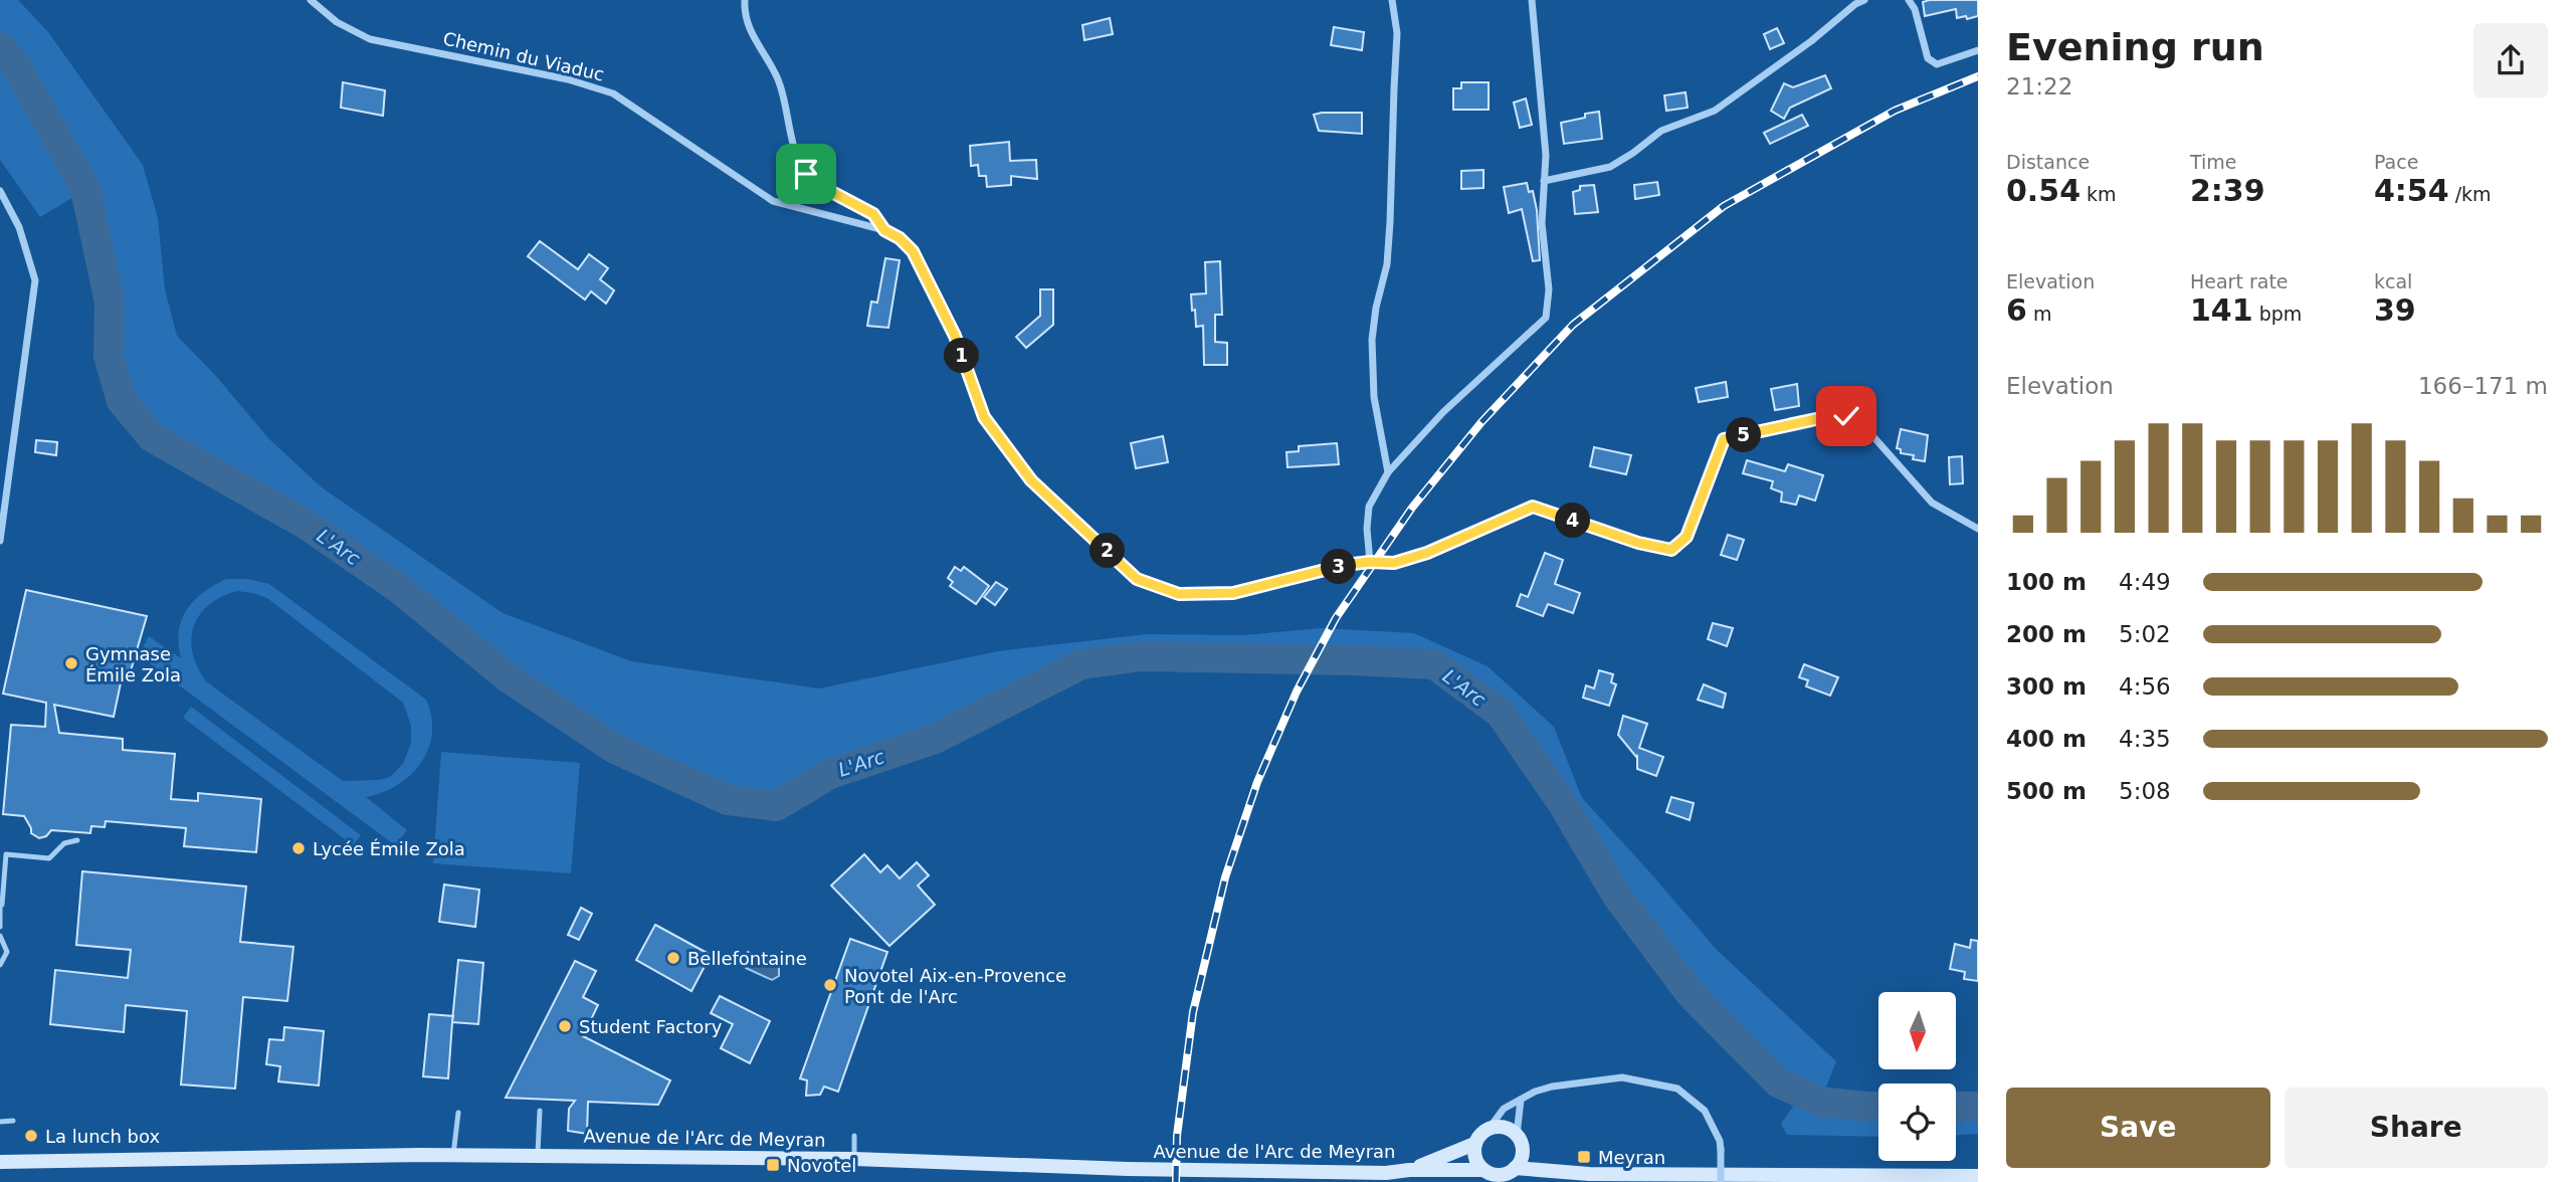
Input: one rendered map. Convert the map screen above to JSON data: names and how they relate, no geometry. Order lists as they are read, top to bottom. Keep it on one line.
{"streets":{"main road":["Avenue de l'Arc de Meyran"],"street":["Chemin du Viaduc"]},"water":["L'Arc"],"places":{"other":["Gymnase Émile Zola","Lycée Émile Zola","Bellefontaine","Novotel Aix-en-Provence Pont de l'Arc","Student Factory","La lunch box"],"transit":["Meyran","Novotel"]},"north":"bottom","page":{"heading":["Evening run","21:22"],"stats":[["Distance","0.54 km"],["Time","2:39"],["Pace","4:54 /km"],["Elevation","6 m"],["Heart rate","141 bpm"],["kcal","39"]],"pins":["1","5","4","2","3"],"chart":["Elevation","166–171 m"],"list":[{"name":"100 m","note":"4:49"},{"name":"200 m","note":"5:02"},{"name":"300 m","note":"4:56"},{"name":"400 m","note":"4:35"},{"name":"500 m","note":"5:08"}],"buttons":["Save","Share"]}}
